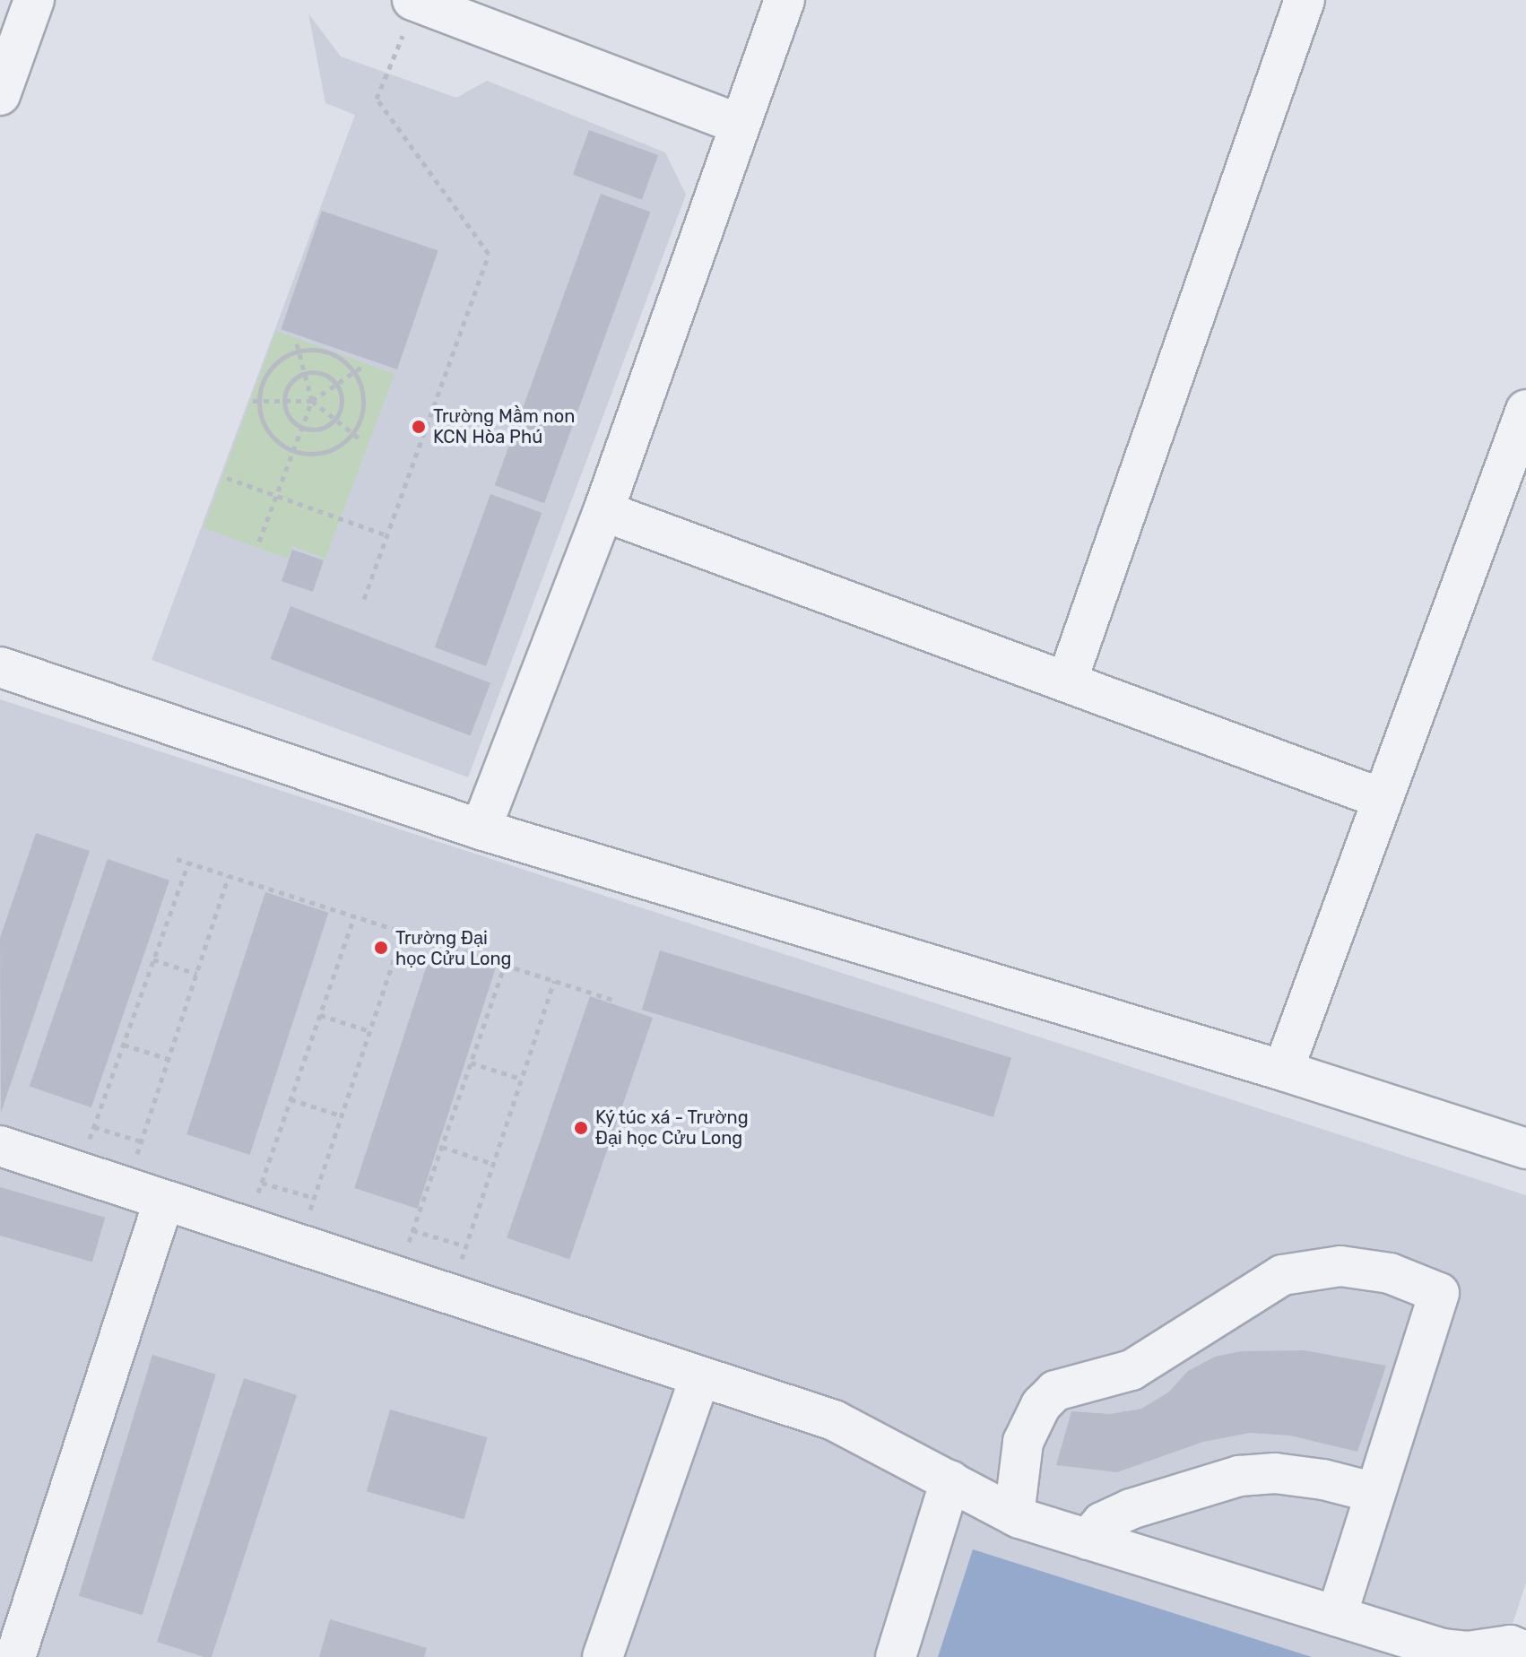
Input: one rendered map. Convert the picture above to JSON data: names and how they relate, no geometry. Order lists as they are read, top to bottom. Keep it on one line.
{"places":["Trường Mầm non KCN Hòa Phú","Trường Đại học Cửu Long","Ký túc xá - Trường Đại học Cửu Long"]}
